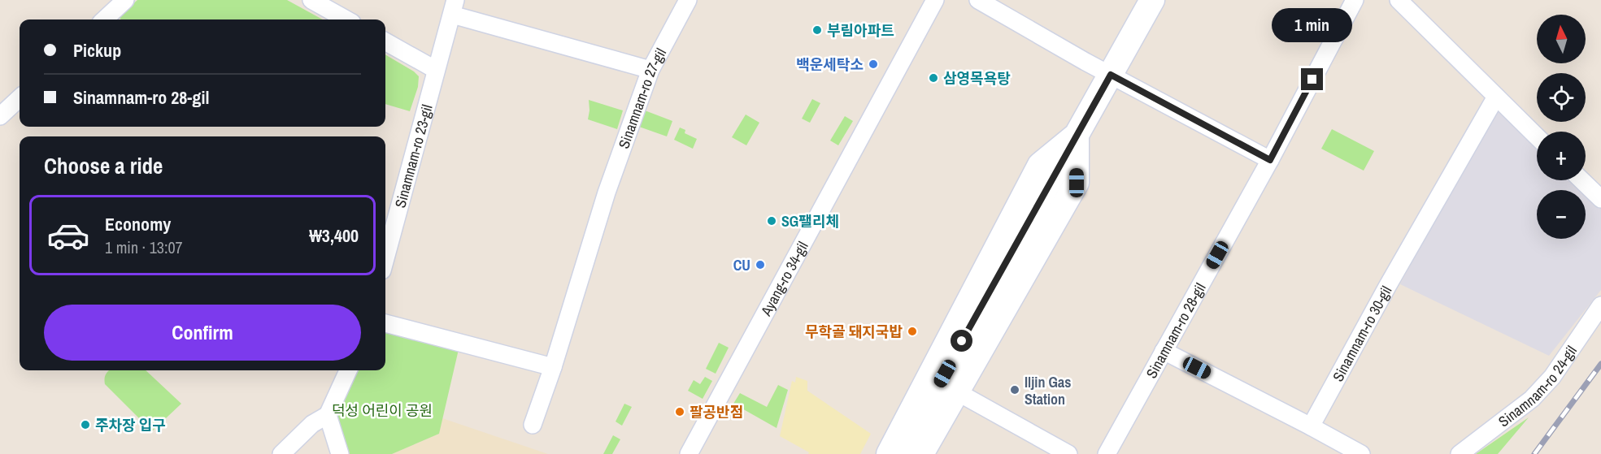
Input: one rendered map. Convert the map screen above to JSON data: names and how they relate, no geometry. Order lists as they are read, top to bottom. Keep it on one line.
{"streets":{"street":["Sinamnam-ro 27-gil","Sinamnam-ro 23-gil","Ayang-ro 34-gil","Sinamnam-ro 28-gil","Sinamnam-ro 30-gil","Sinamnam-ro 24-gil"]},"crossings":[["Sinamnam-ro 27-gil","Sinamnam-ro 23-gil"]],"parks":["덕성 어린이 공원"],"places":["부림아파트","백운세탁소","삼영목욕탕","SG팰리체","CU","무학골 돼지국밥","Iljin Gas Station","팔공반점","주차장 입구"],"north":"top","page":{"bubble":"1 min","map_buttons":["+","−"],"banner":["Pickup","Sinamnam-ro 28-gil"],"heading":"Choose a ride","list":[{"name":"Economy","note":"1 min · 13:07","value":"₩3,400"}],"buttons":"Confirm"}}
